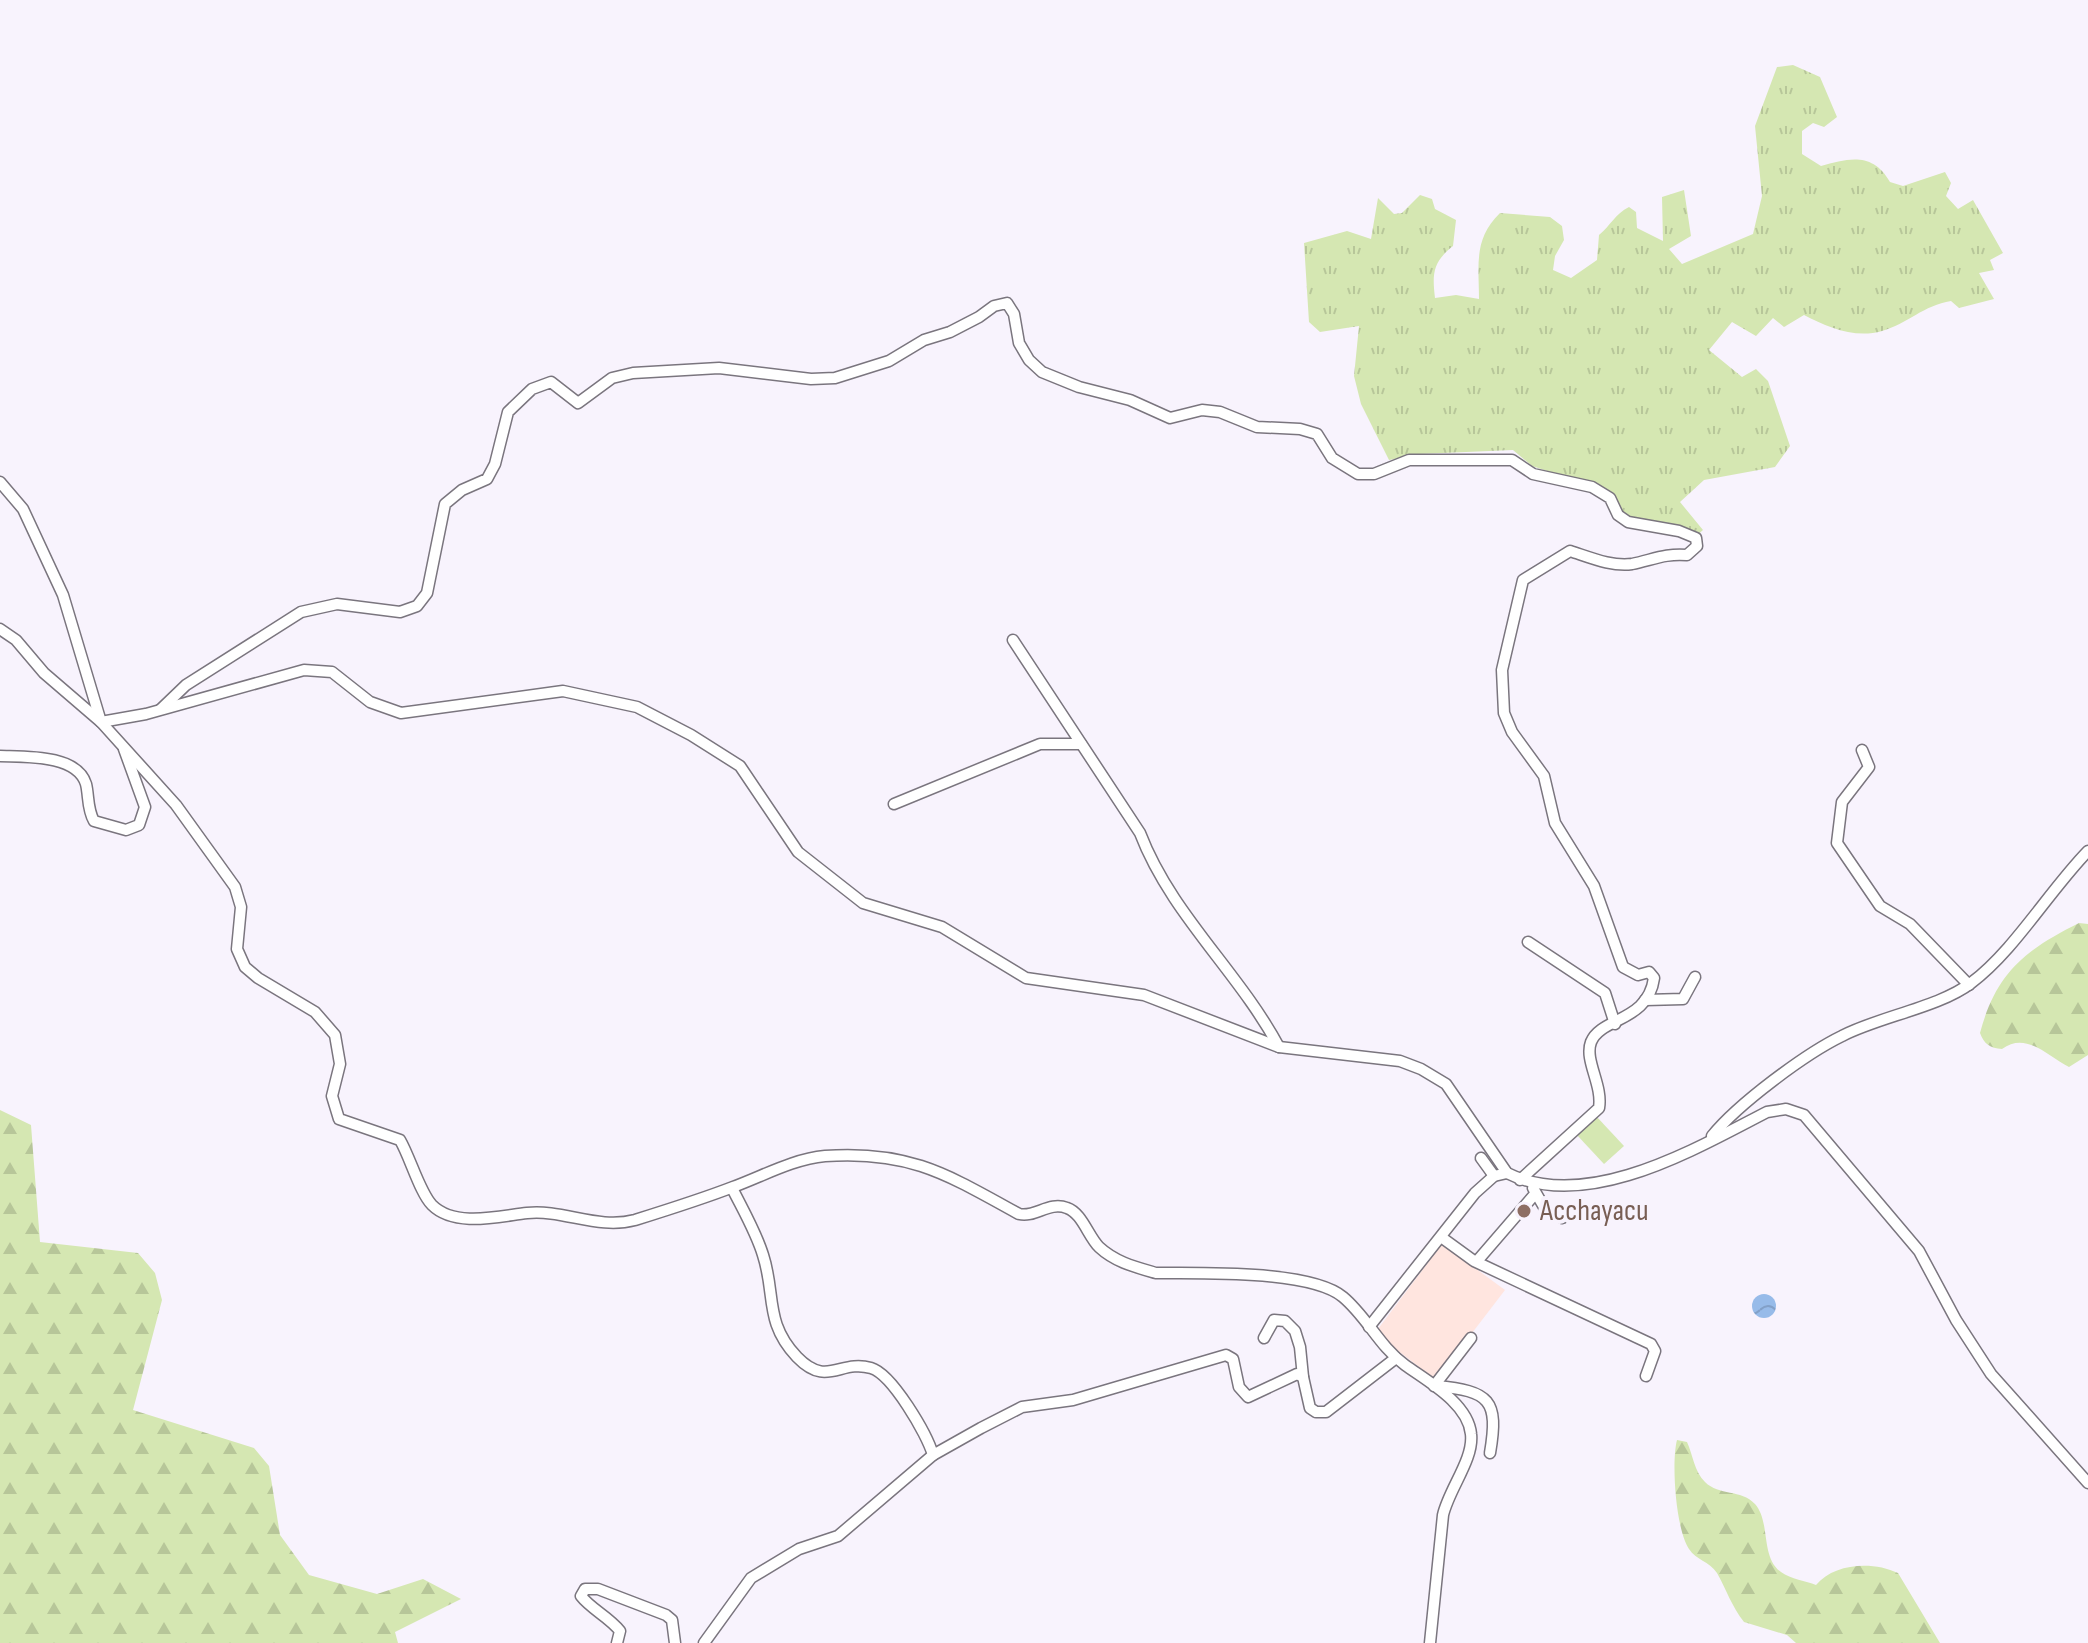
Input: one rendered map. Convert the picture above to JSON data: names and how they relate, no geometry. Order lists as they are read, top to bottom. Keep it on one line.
{"places":["Acchayacu"]}
